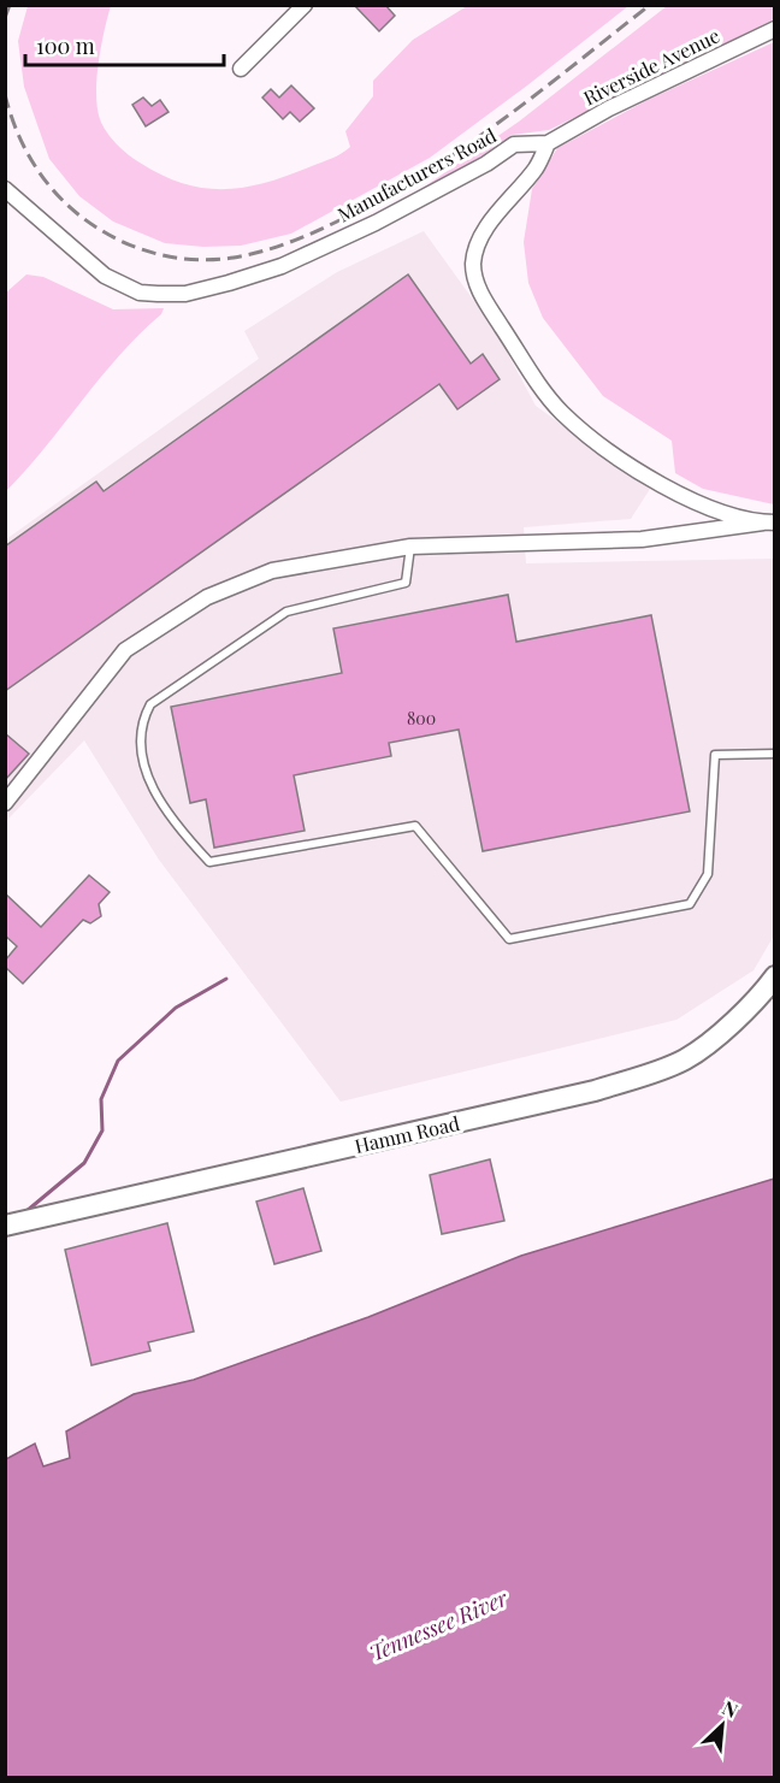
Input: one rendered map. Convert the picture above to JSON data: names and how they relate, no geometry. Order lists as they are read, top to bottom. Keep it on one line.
{"streets":{"main road":["Hamm Road"],"street":["Riverside Avenue","Manufacturers Road"]},"crossings":[["Riverside Avenue","Manufacturers Road"]],"water":["Tennessee River"],"house_numbers":["800"],"scale_bar":"100 m","north":"top right"}
